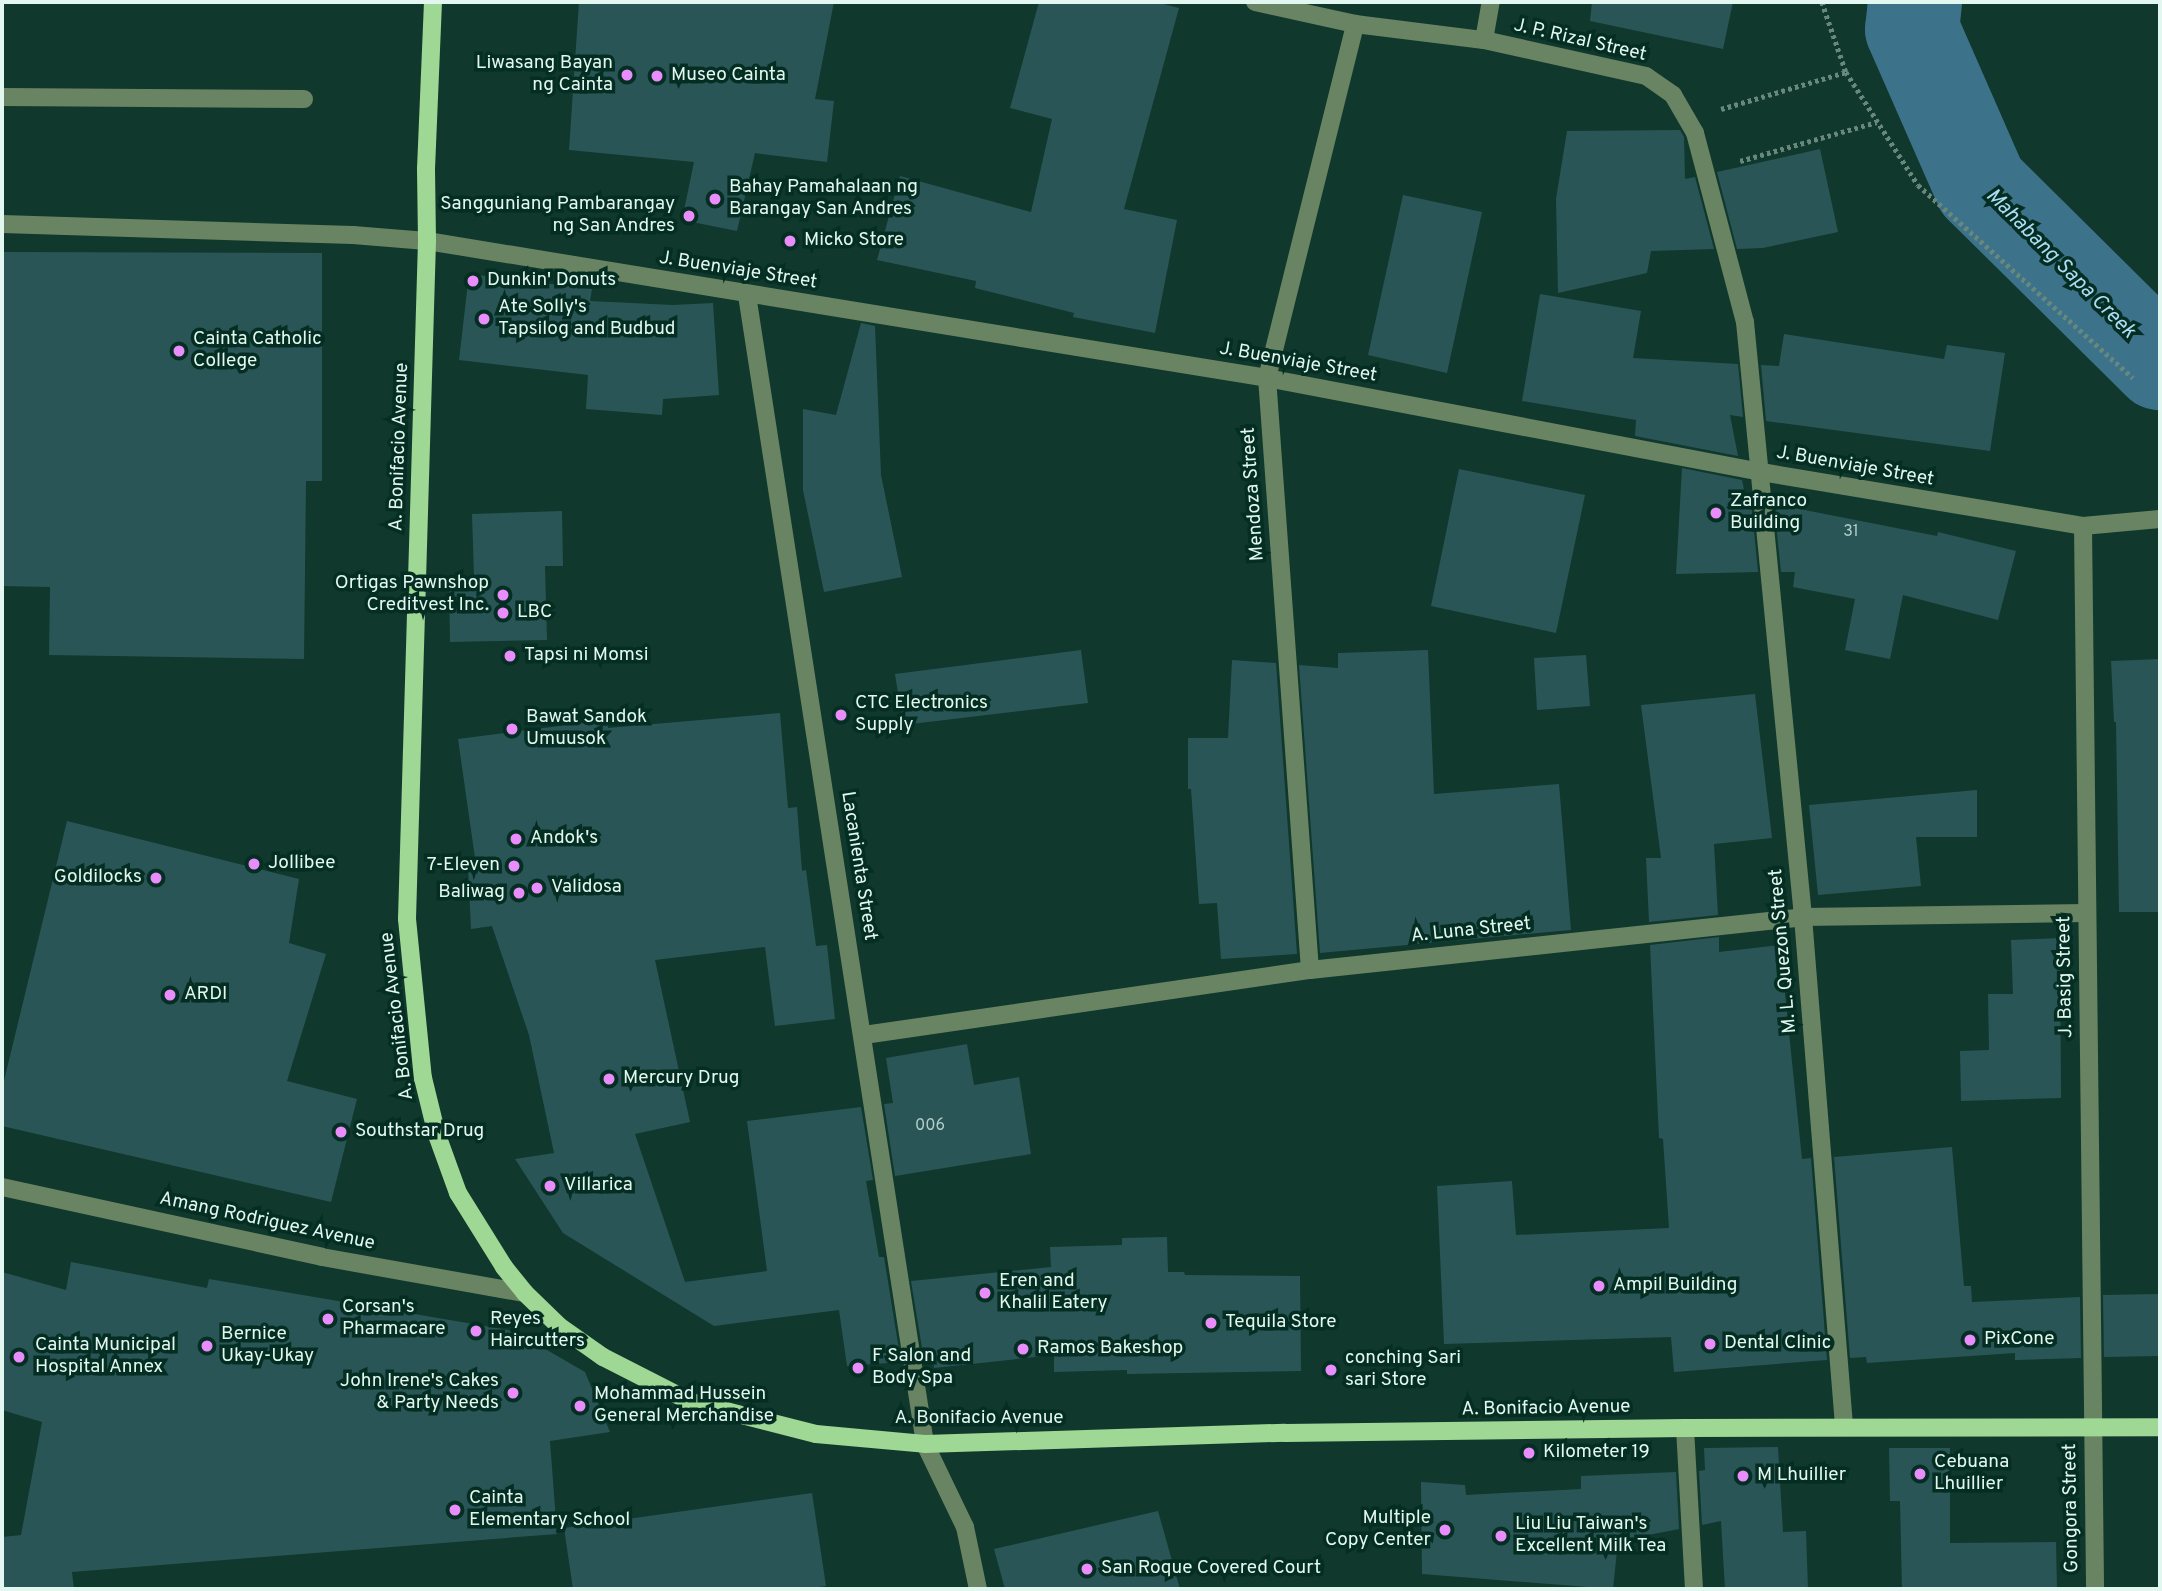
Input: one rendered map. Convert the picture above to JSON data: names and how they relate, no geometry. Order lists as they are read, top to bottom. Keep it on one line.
{"streets":{"main road":["A. Bonifacio Avenue"],"street":["J. P. Rizal Street","J. Buenviaje Street","Mendoza Street","Lacanienta Street","A. Luna Street","M. L. Quezon Street","J. Basig Street","Amang Rodriguez Avenue","Gongora Street"]},"crossings":[["J. P. Rizal Street","J. Buenviaje Street"],["J. P. Rizal Street","Mendoza Street"],["J. P. Rizal Street","M. L. Quezon Street"],["J. Buenviaje Street","A. Bonifacio Avenue"],["J. Buenviaje Street","Mendoza Street"],["J. Buenviaje Street","Lacanienta Street"],["J. Buenviaje Street","M. L. Quezon Street"],["J. Buenviaje Street","J. Basig Street"],["A. Bonifacio Avenue","Lacanienta Street"],["A. Bonifacio Avenue","M. L. Quezon Street"],["A. Bonifacio Avenue","J. Basig Street"],["A. Bonifacio Avenue","Amang Rodriguez Avenue"],["A. Bonifacio Avenue","Gongora Street"],["Mendoza Street","A. Luna Street"],["Lacanienta Street","A. Luna Street"],["A. Luna Street","M. L. Quezon Street"],["A. Luna Street","J. Basig Street"],["J. Basig Street","Gongora Street"]],"water":["Mahabang Sapa Creek"],"places":["Liwasang Bayan ng Cainta","Museo Cainta","Bahay Pamahalaan ng Barangay San Andres","Sangguniang Pambarangay ng San Andres","Micko Store","Dunkin' Donuts","Ate Solly's Tapsilog and Budbud","Cainta Catholic College","Zafranco Building","Ortigas Pawnshop Creditvest Inc.","LBC","Tapsi ni Momsi","CTC Electronics Supply","Bawat Sandok Umuusok","Andok's","Jollibee","7-Eleven","Goldilocks","Validosa","Baliwag","ARDI","Mercury Drug","Southstar Drug","Villarica","Ampil Building","Eren and Khalil Eatery","Corsan's Pharmacare","Tequila Store","Reyes Haircutters","PixCone","Dental Clinic","Bernice Ukay-Ukay","Ramos Bakeshop","Cainta Municipal Hospital Annex","F Salon and Body Spa","conching Sari sari Store","John Irene's Cakes & Party Needs","Mohammad Hussein General Merchandise","Kilometer 19","Cebuana Lhuillier","M Lhuillier","Cainta Elementary School","Multiple Copy Center","Liu Liu Taiwan's Excellent Milk Tea","San Roque Covered Court"],"house_numbers":["31","006"]}
